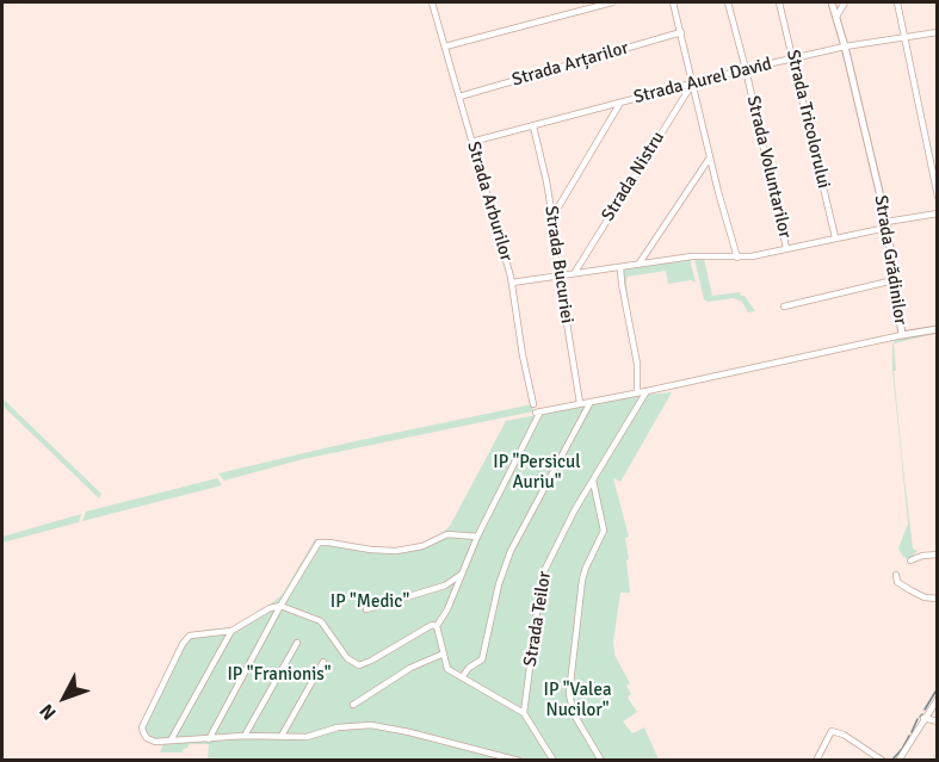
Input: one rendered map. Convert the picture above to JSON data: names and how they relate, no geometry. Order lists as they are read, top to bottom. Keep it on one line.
{"streets":{"street":["Strada Arțarilor","Strada Aurel David","Strada Tricolorului","Strada Voluntarilor","Strada Nistru","Strada Arburilor","Strada Grădinilor","Strada Bucuriei","Strada Teilor"]},"crossings":[["Strada Arțarilor","Strada Arburilor"],["Strada Aurel David","Strada Tricolorului"],["Strada Aurel David","Strada Voluntarilor"],["Strada Aurel David","Strada Nistru"],["Strada Aurel David","Strada Arburilor"],["Strada Aurel David","Strada Grădinilor"],["Strada Aurel David","Strada Bucuriei"],["Strada Grădinilor","Strada Bucuriei"],["Strada Grădinilor","Strada Teilor"]],"parks":["IP \"Persicul Auriu\"","IP \"Medic\"","IP \"Franionis\"","IP \"Valea Nucilor\""],"north":"bottom left"}
